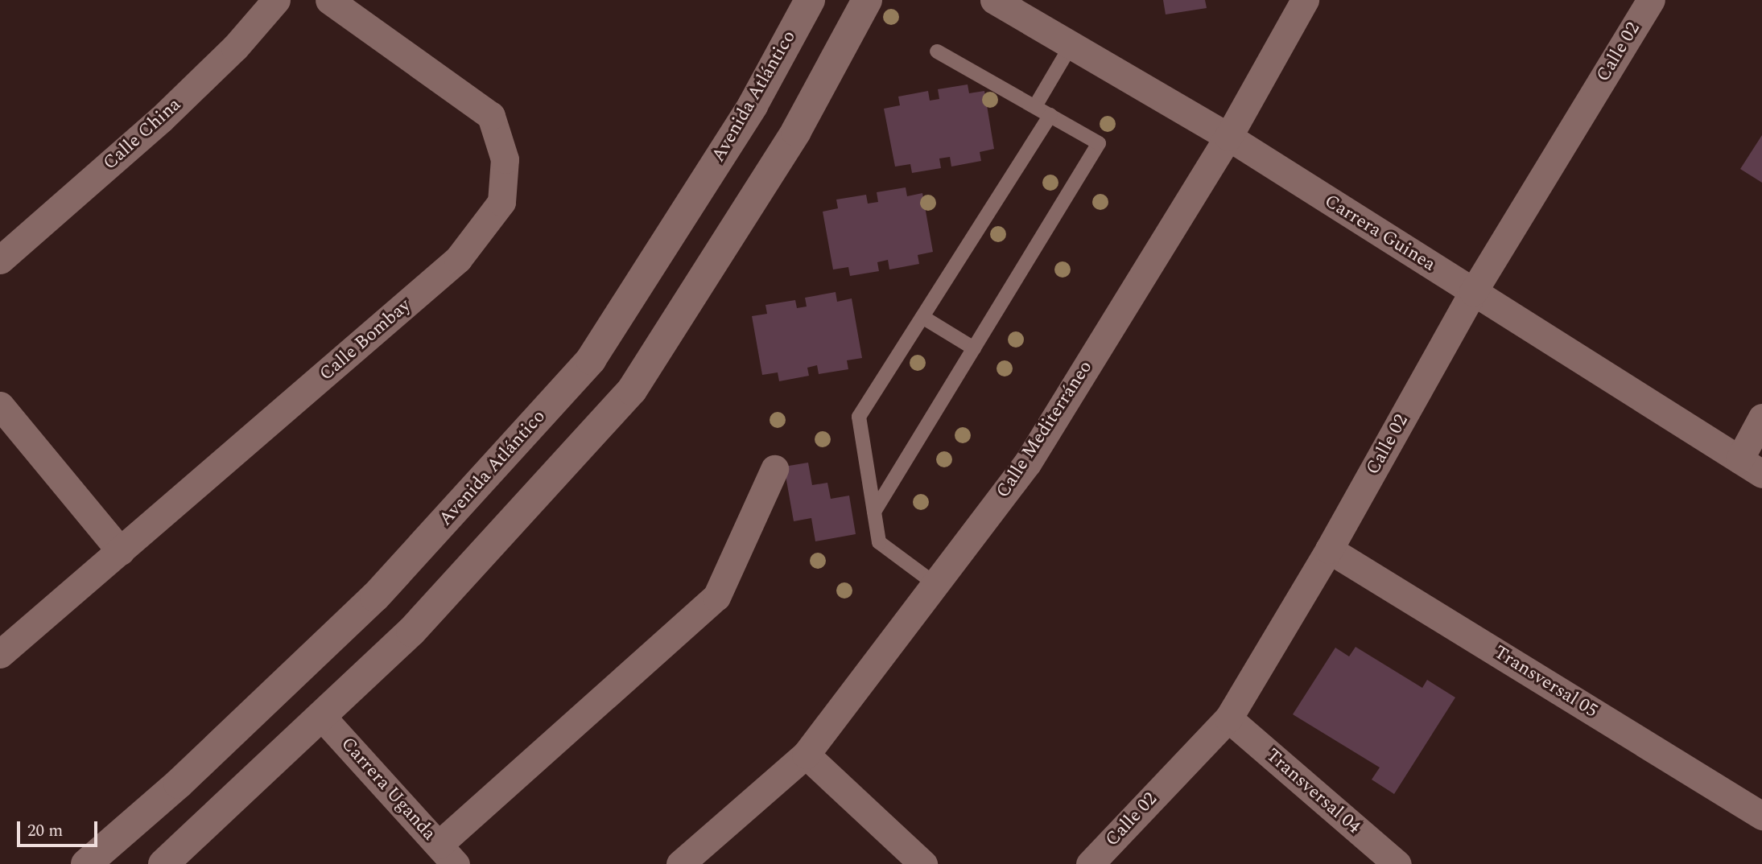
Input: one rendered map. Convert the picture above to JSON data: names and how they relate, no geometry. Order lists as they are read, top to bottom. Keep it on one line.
{"streets":{"main road":["Avenida Atlántico"],"street":["Calle 02","Calle China","Carrera Guinea","Calle Bombay","Calle Mediterráneo","Transversal 05","Carrera Uganda","Transversal 04"]},"crossings":[["Calle 02","Carrera Guinea"],["Calle 02","Transversal 05"],["Calle 02","Transversal 04"],["Carrera Guinea","Calle Mediterráneo"]],"scale_bar":"20 m"}
